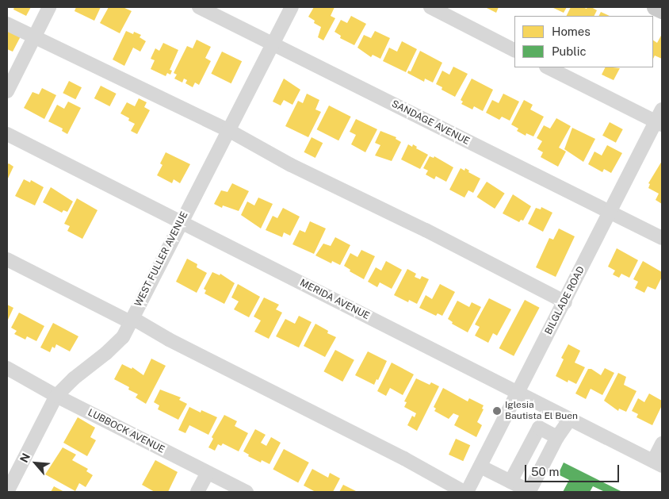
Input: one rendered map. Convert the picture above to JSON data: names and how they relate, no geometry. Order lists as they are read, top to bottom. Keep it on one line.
{"streets":{"street":["SANDAGE AVENUE","WEST FULLER AVENUE","MERIDA AVENUE","BILGLADE ROAD","LUBBOCK AVENUE"]},"crossings":[["SANDAGE AVENUE","WEST FULLER AVENUE"],["SANDAGE AVENUE","BILGLADE ROAD"],["WEST FULLER AVENUE","MERIDA AVENUE"],["WEST FULLER AVENUE","LUBBOCK AVENUE"],["MERIDA AVENUE","BILGLADE ROAD"]],"places":["Iglesia Bautista El Buen"],"legend":["Homes","Public"],"scale_bar":"50 m","north":"top left"}
